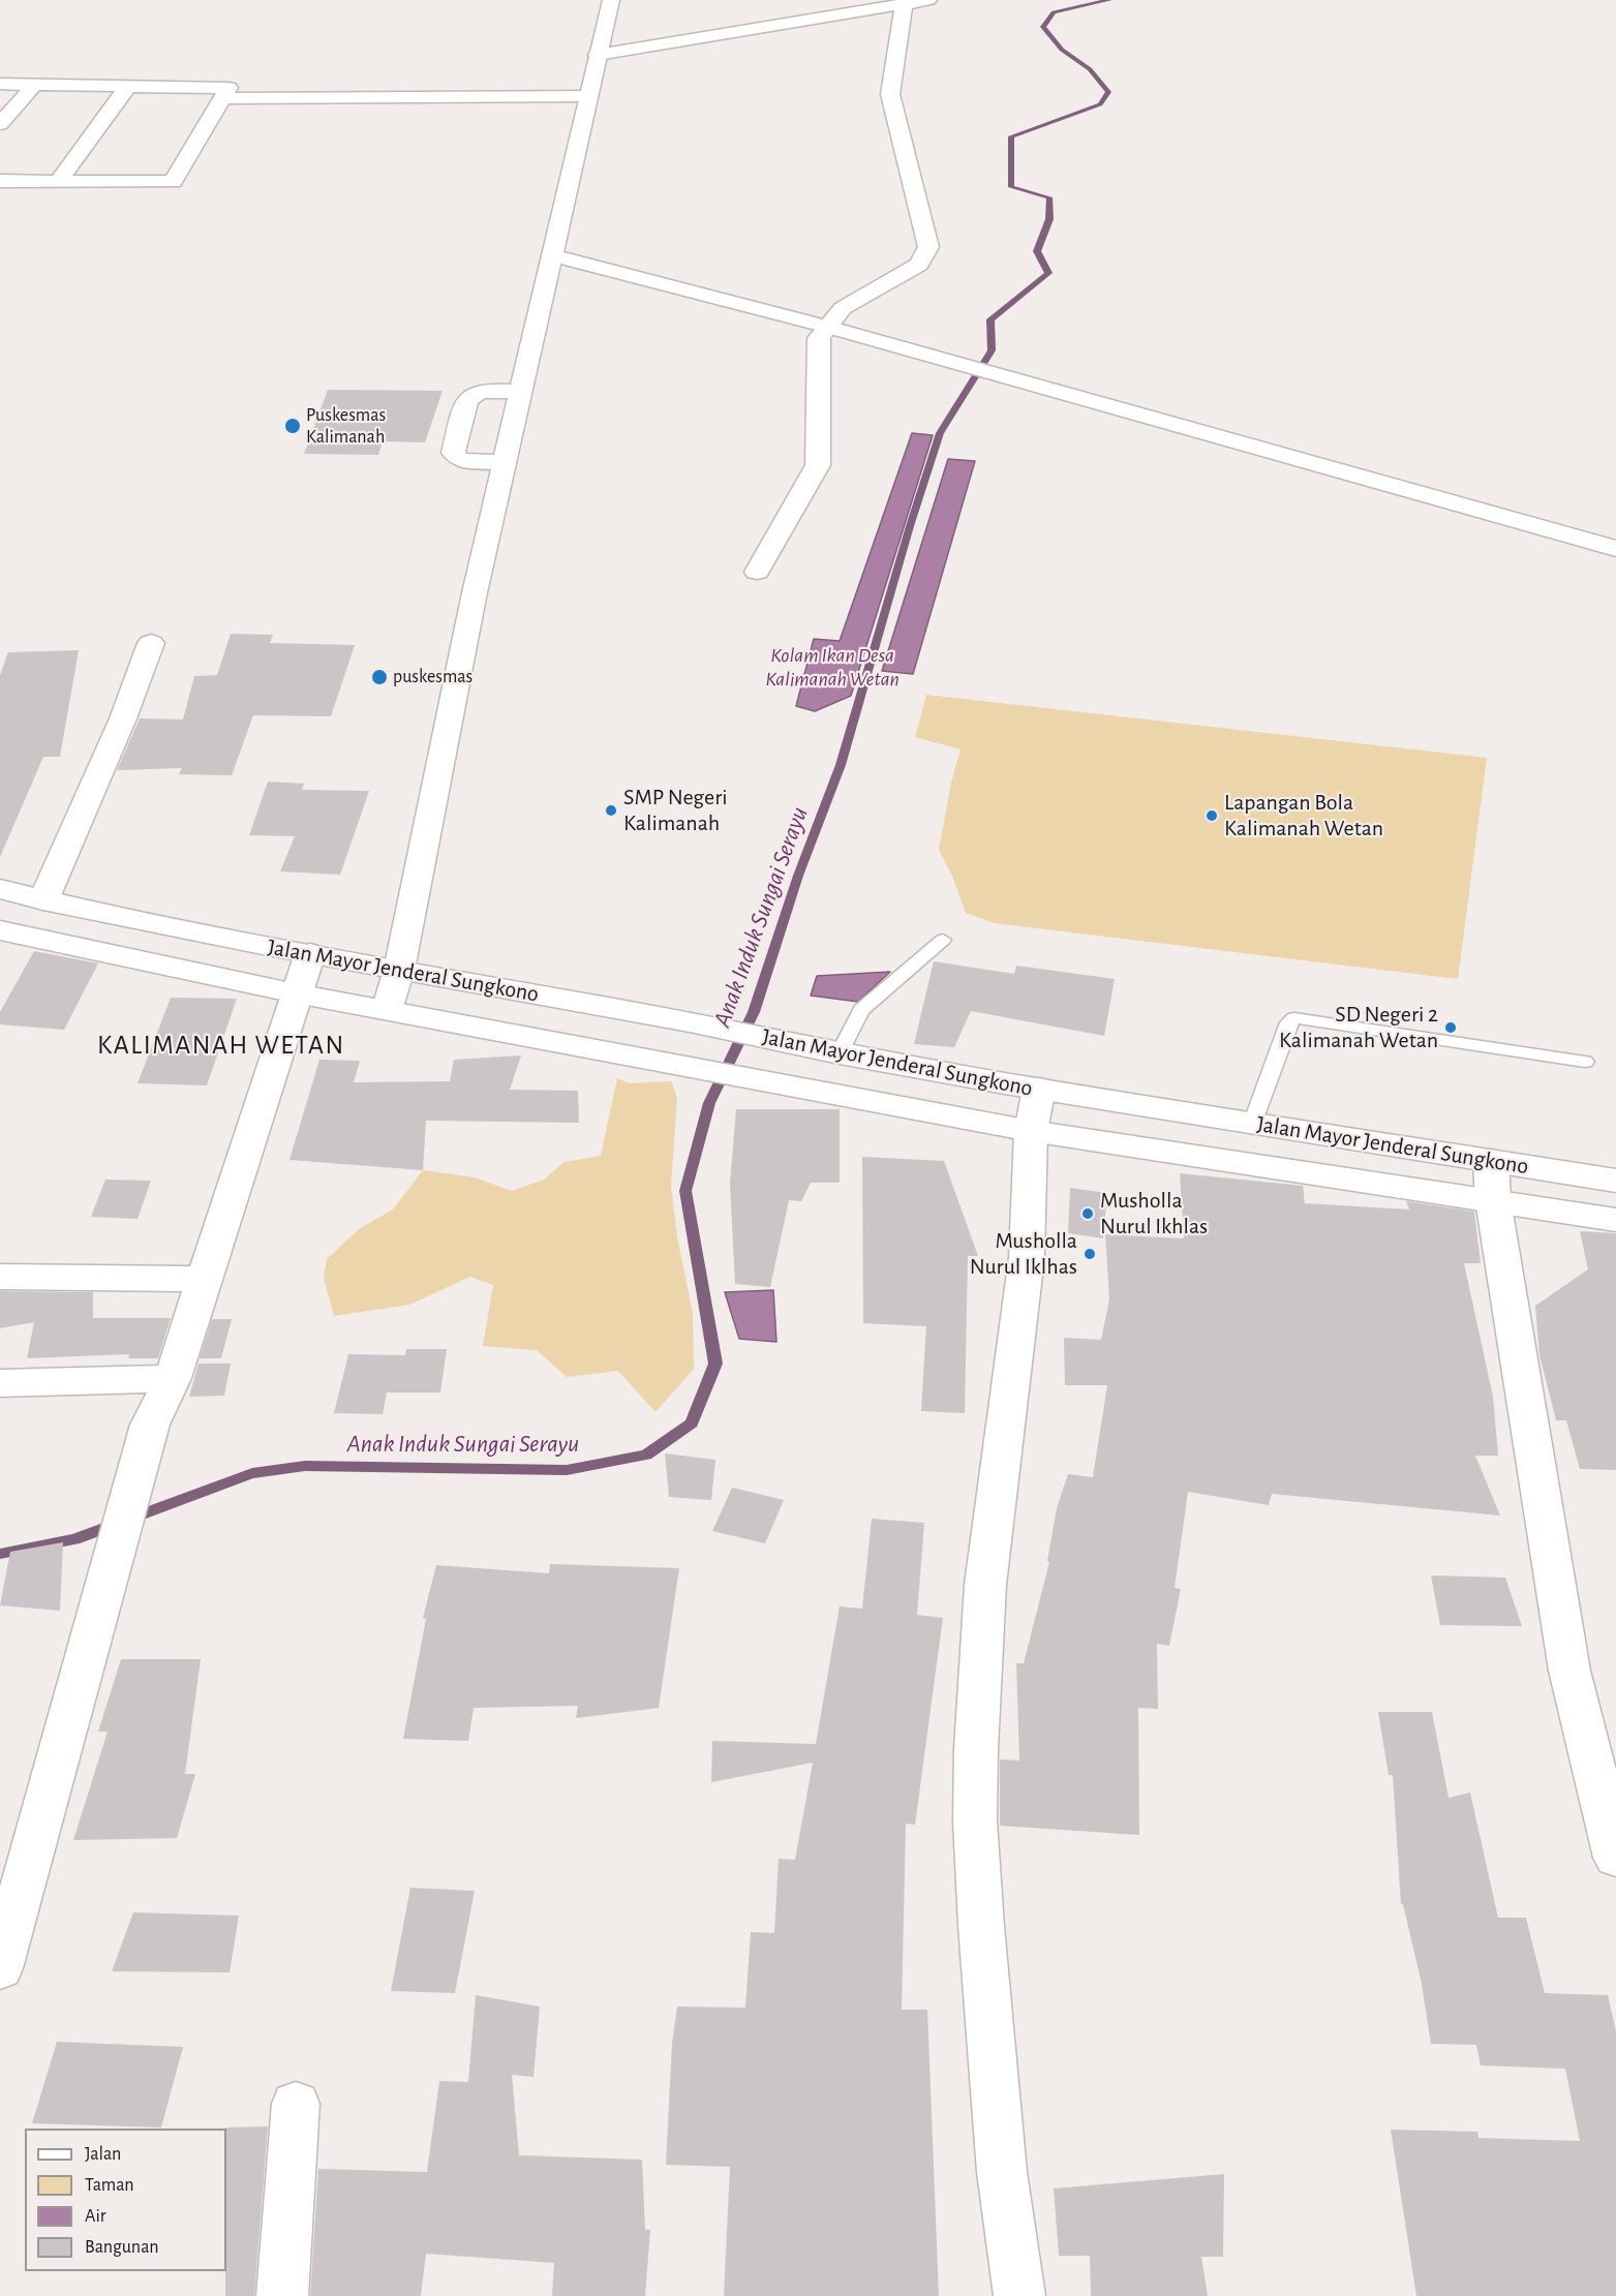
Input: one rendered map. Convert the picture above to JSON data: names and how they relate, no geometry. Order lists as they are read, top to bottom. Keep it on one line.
{"streets":{"street":["Jalan Mayor Jenderal Sungkono"]},"districts":["KALIMANAH WETAN"],"water":["Kolam Ikan Desa Kalimanah Wetan","Anak Induk Sungai Serayu"],"places":["Puskesmas Kalimanah","puskesmas","SMP Negeri Kalimanah","Lapangan Bola Kalimanah Wetan","SD Negeri 2 Kalimanah Wetan","Musholla Nurul Ikhlas","Musholla Nurul Iklhas"],"legend":["Jalan","Taman","Air","Bangunan"]}
